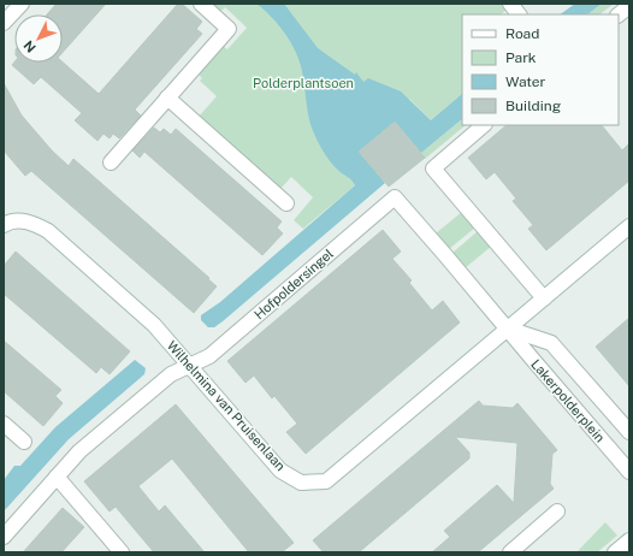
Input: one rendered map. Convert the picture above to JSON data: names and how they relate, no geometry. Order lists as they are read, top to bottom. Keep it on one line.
{"streets":{"street":["Hofpoldersingel","Lakerpolderplein","Wilhelmina van Pruisenlaan"]},"crossings":[["Hofpoldersingel","Lakerpolderplein"],["Hofpoldersingel","Wilhelmina van Pruisenlaan"],["Lakerpolderplein","Wilhelmina van Pruisenlaan"]],"parks":["Polderplantsoen"],"legend":["Road","Park","Water","Building"],"north":"bottom left"}
